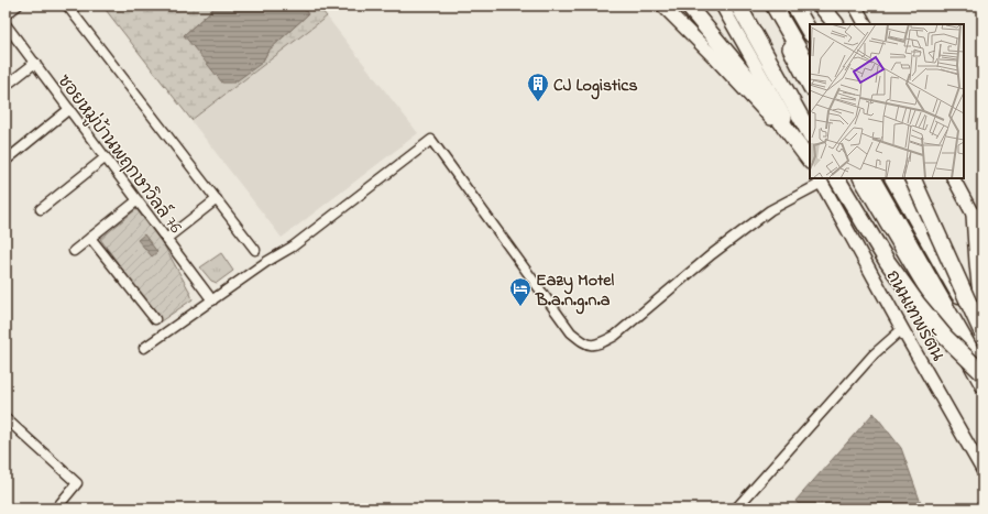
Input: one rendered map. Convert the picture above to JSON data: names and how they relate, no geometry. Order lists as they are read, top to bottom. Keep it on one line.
{"streets":{"highway":["ถนนเทพรัตน"],"street":["ซอยหมู่บ้านพฤกษาวิลล์ 76"]},"places":{"building":["CJ Logistics"],"hotel":["Eazy Motel B.a.n.g.n.a"]}}
